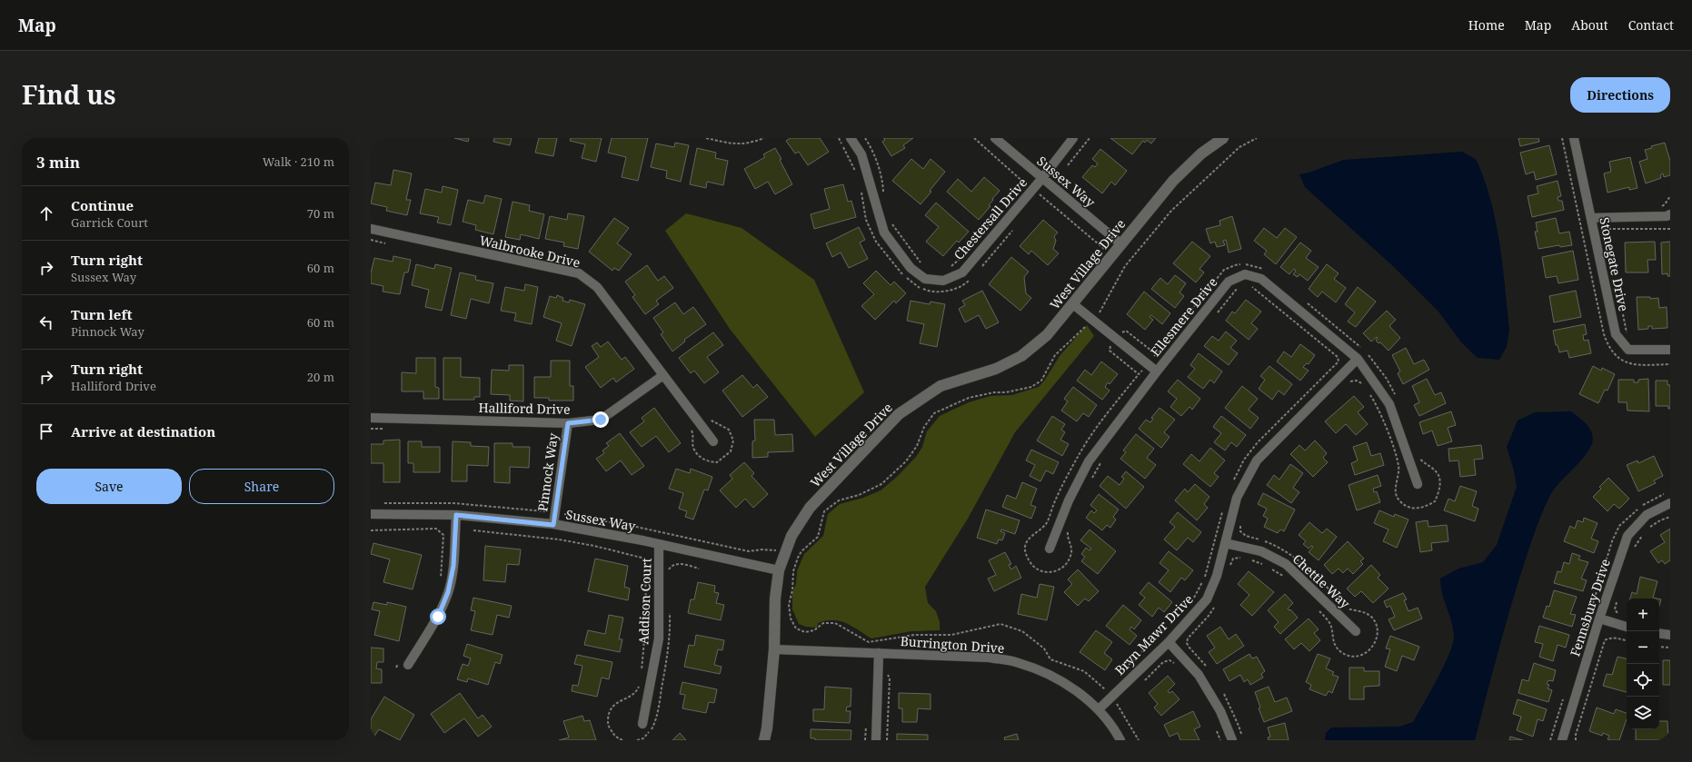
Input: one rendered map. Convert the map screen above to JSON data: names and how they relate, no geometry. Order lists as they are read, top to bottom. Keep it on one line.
{"streets":{"street":["Sussex Way","Chestersall Drive","Walbrooke Drive","West Village Drive","Stonegate Drive","Ellesmere Drive","Halliford Drive","Pinnock Way","Chettle Way","Addison Court","Fennsbury Drive","Bryn Mawr Drive","Burrington Drive"]},"crossings":[["Sussex Way","Chestersall Drive"],["Sussex Way","West Village Drive"],["Sussex Way","Pinnock Way"],["Sussex Way","Addison Court"],["Walbrooke Drive","Halliford Drive"],["West Village Drive","Burrington Drive"],["Ellesmere Drive","Bryn Mawr Drive"],["Halliford Drive","Pinnock Way"],["Chettle Way","Bryn Mawr Drive"],["Bryn Mawr Drive","Burrington Drive"]],"page":{"header":"Map","nav":["Home","Map","About","Contact"],"title":"Find us","buttons":["Directions",["Save","Share"]],"heading":["3 min","Walk · 210 m"],"list":[["Continue","Garrick Court","70 m"],["Turn right","Sussex Way","60 m"],["Turn left","Pinnock Way","60 m"],["Turn right","Halliford Drive","20 m"],"Arrive at destination"],"map_buttons":["+","−"]}}
